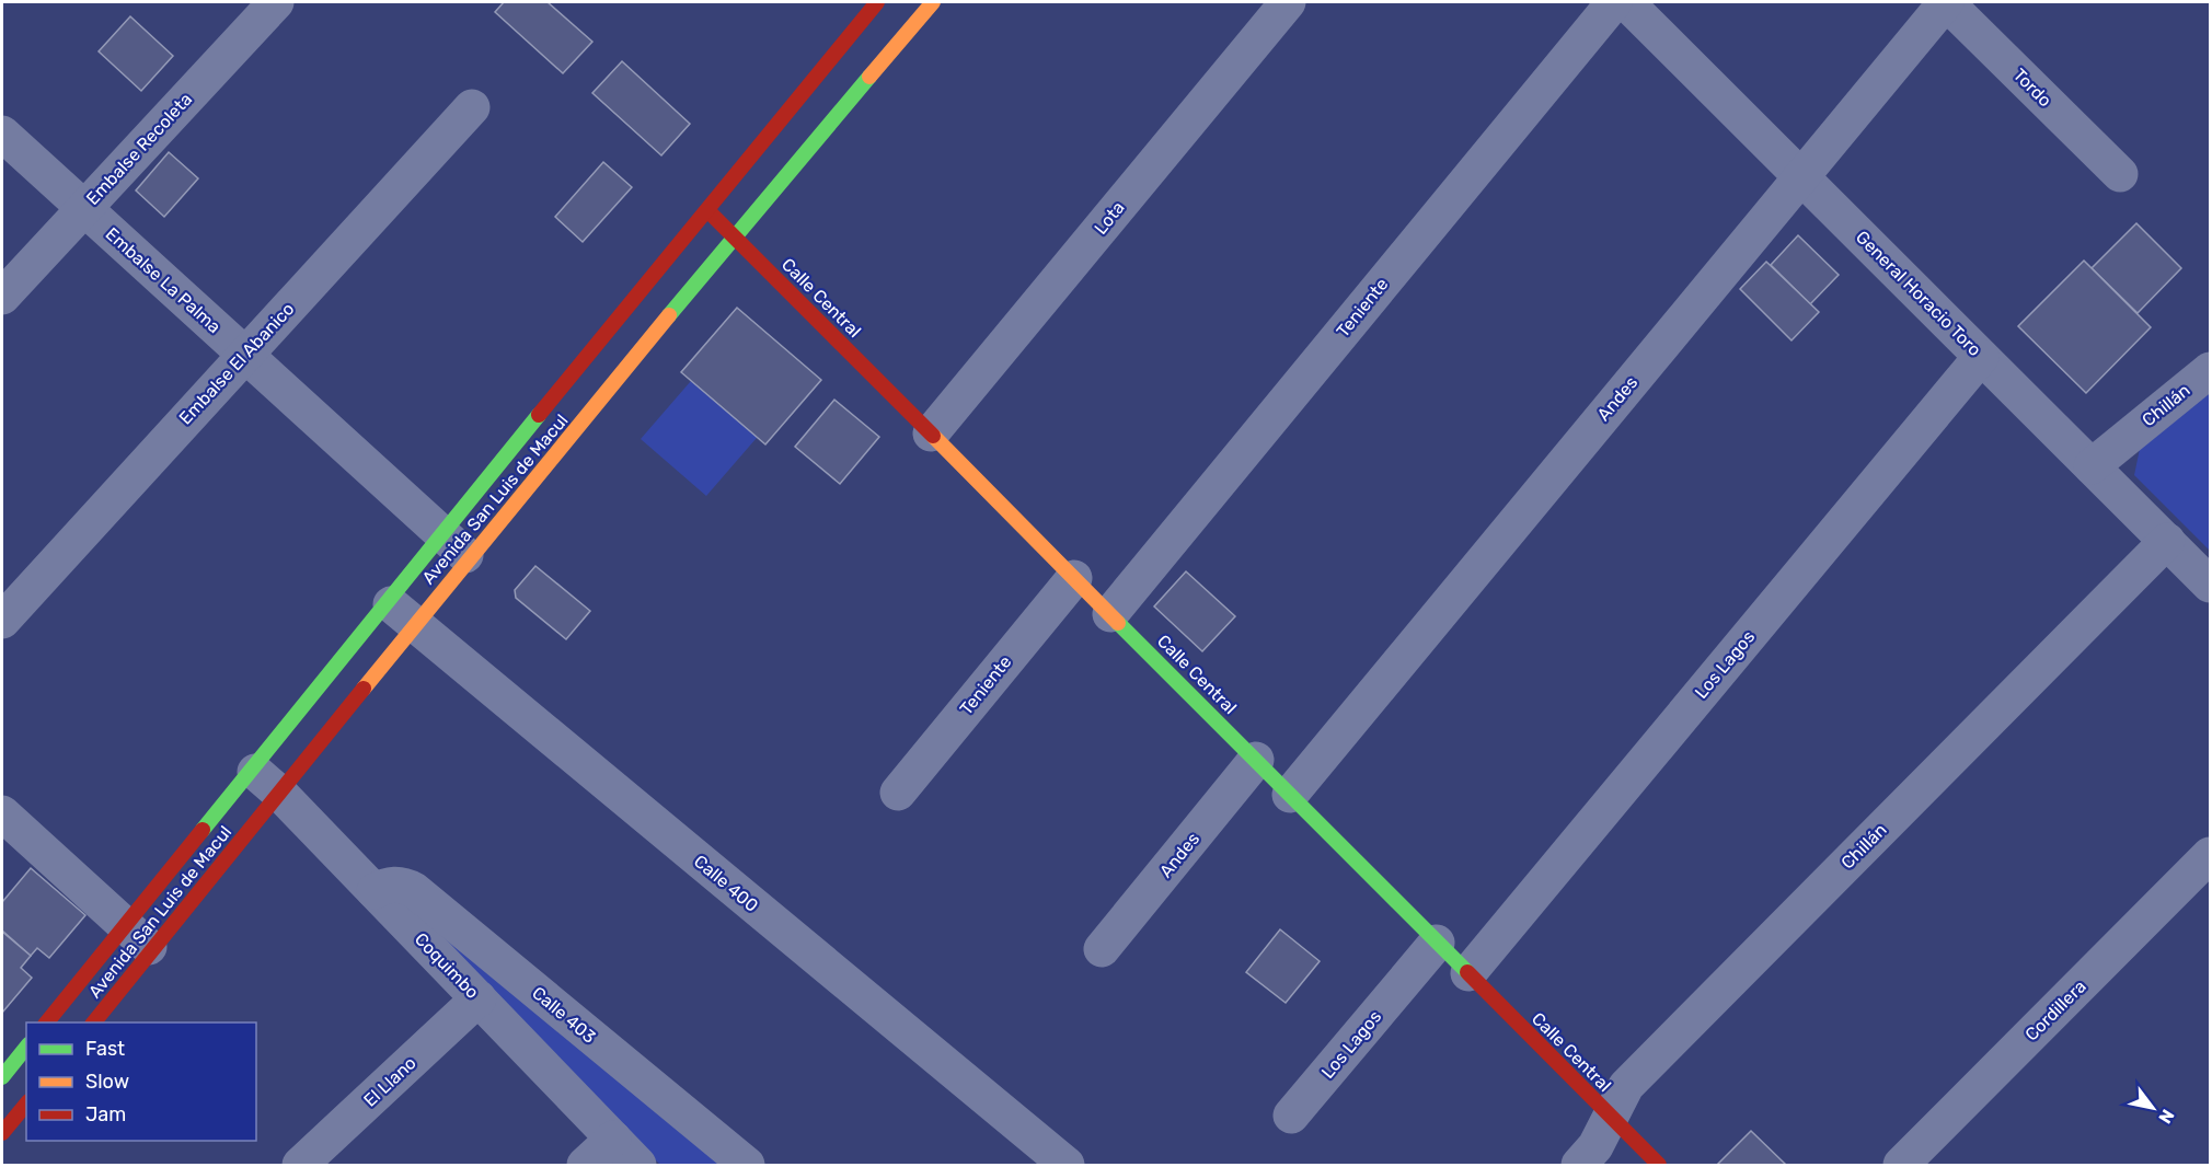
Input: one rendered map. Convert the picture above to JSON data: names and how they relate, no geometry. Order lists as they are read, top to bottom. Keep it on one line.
{"streets":{"street":["Tordo","Embalse Recoleta","Lota","Embalse La Palma","General Horacio Toro","Calle Central","Teniente","Embalse El Abanico","Andes","Chillán","Avenida San Luis de Macul","Los Lagos","Calle 400","Coquimbo","Cordillera","Calle 403","El Llano"]},"crossings":[["Tordo","Andes"],["Embalse Recoleta","Embalse La Palma"],["Lota","Calle Central"],["Embalse La Palma","Embalse El Abanico"],["Embalse La Palma","Avenida San Luis de Macul"],["General Horacio Toro","Andes"],["General Horacio Toro","Chillán"],["General Horacio Toro","Los Lagos"],["Calle Central","Teniente"],["Calle Central","Andes"],["Calle Central","Chillán"],["Calle Central","Avenida San Luis de Macul"],["Calle Central","Los Lagos"],["Avenida San Luis de Macul","Calle 400"],["Avenida San Luis de Macul","Coquimbo"],["Coquimbo","Calle 403"],["Coquimbo","El Llano"]],"legend":["Fast","Slow","Jam"],"north":"bottom right"}
